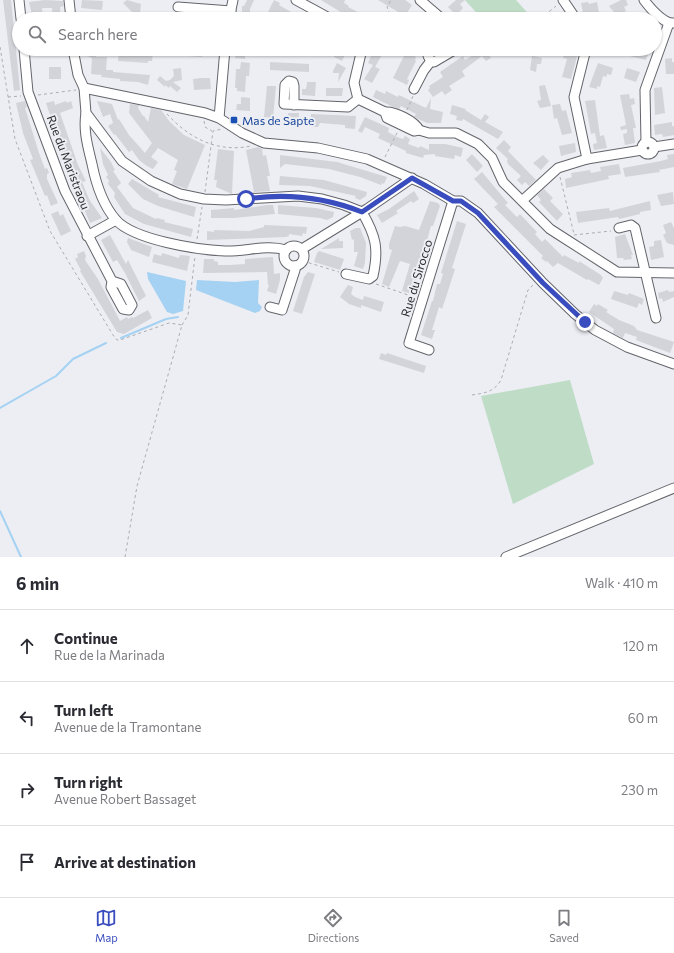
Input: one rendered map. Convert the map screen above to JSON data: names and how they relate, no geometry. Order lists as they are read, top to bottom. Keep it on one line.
{"streets":{"street":["Rue du Maristraou","Rue du Sirocco"]},"places":{"transit":["Mas de Sapte"]},"page":{"search":"Search here","heading":["6 min","Walk · 410 m"],"list":[["Continue","Rue de la Marinada","120 m"],["Turn left","Avenue de la Tramontane","60 m"],["Turn right","Avenue Robert Bassaget","230 m"],"Arrive at destination"],"nav":["Map","Directions","Saved"]}}
